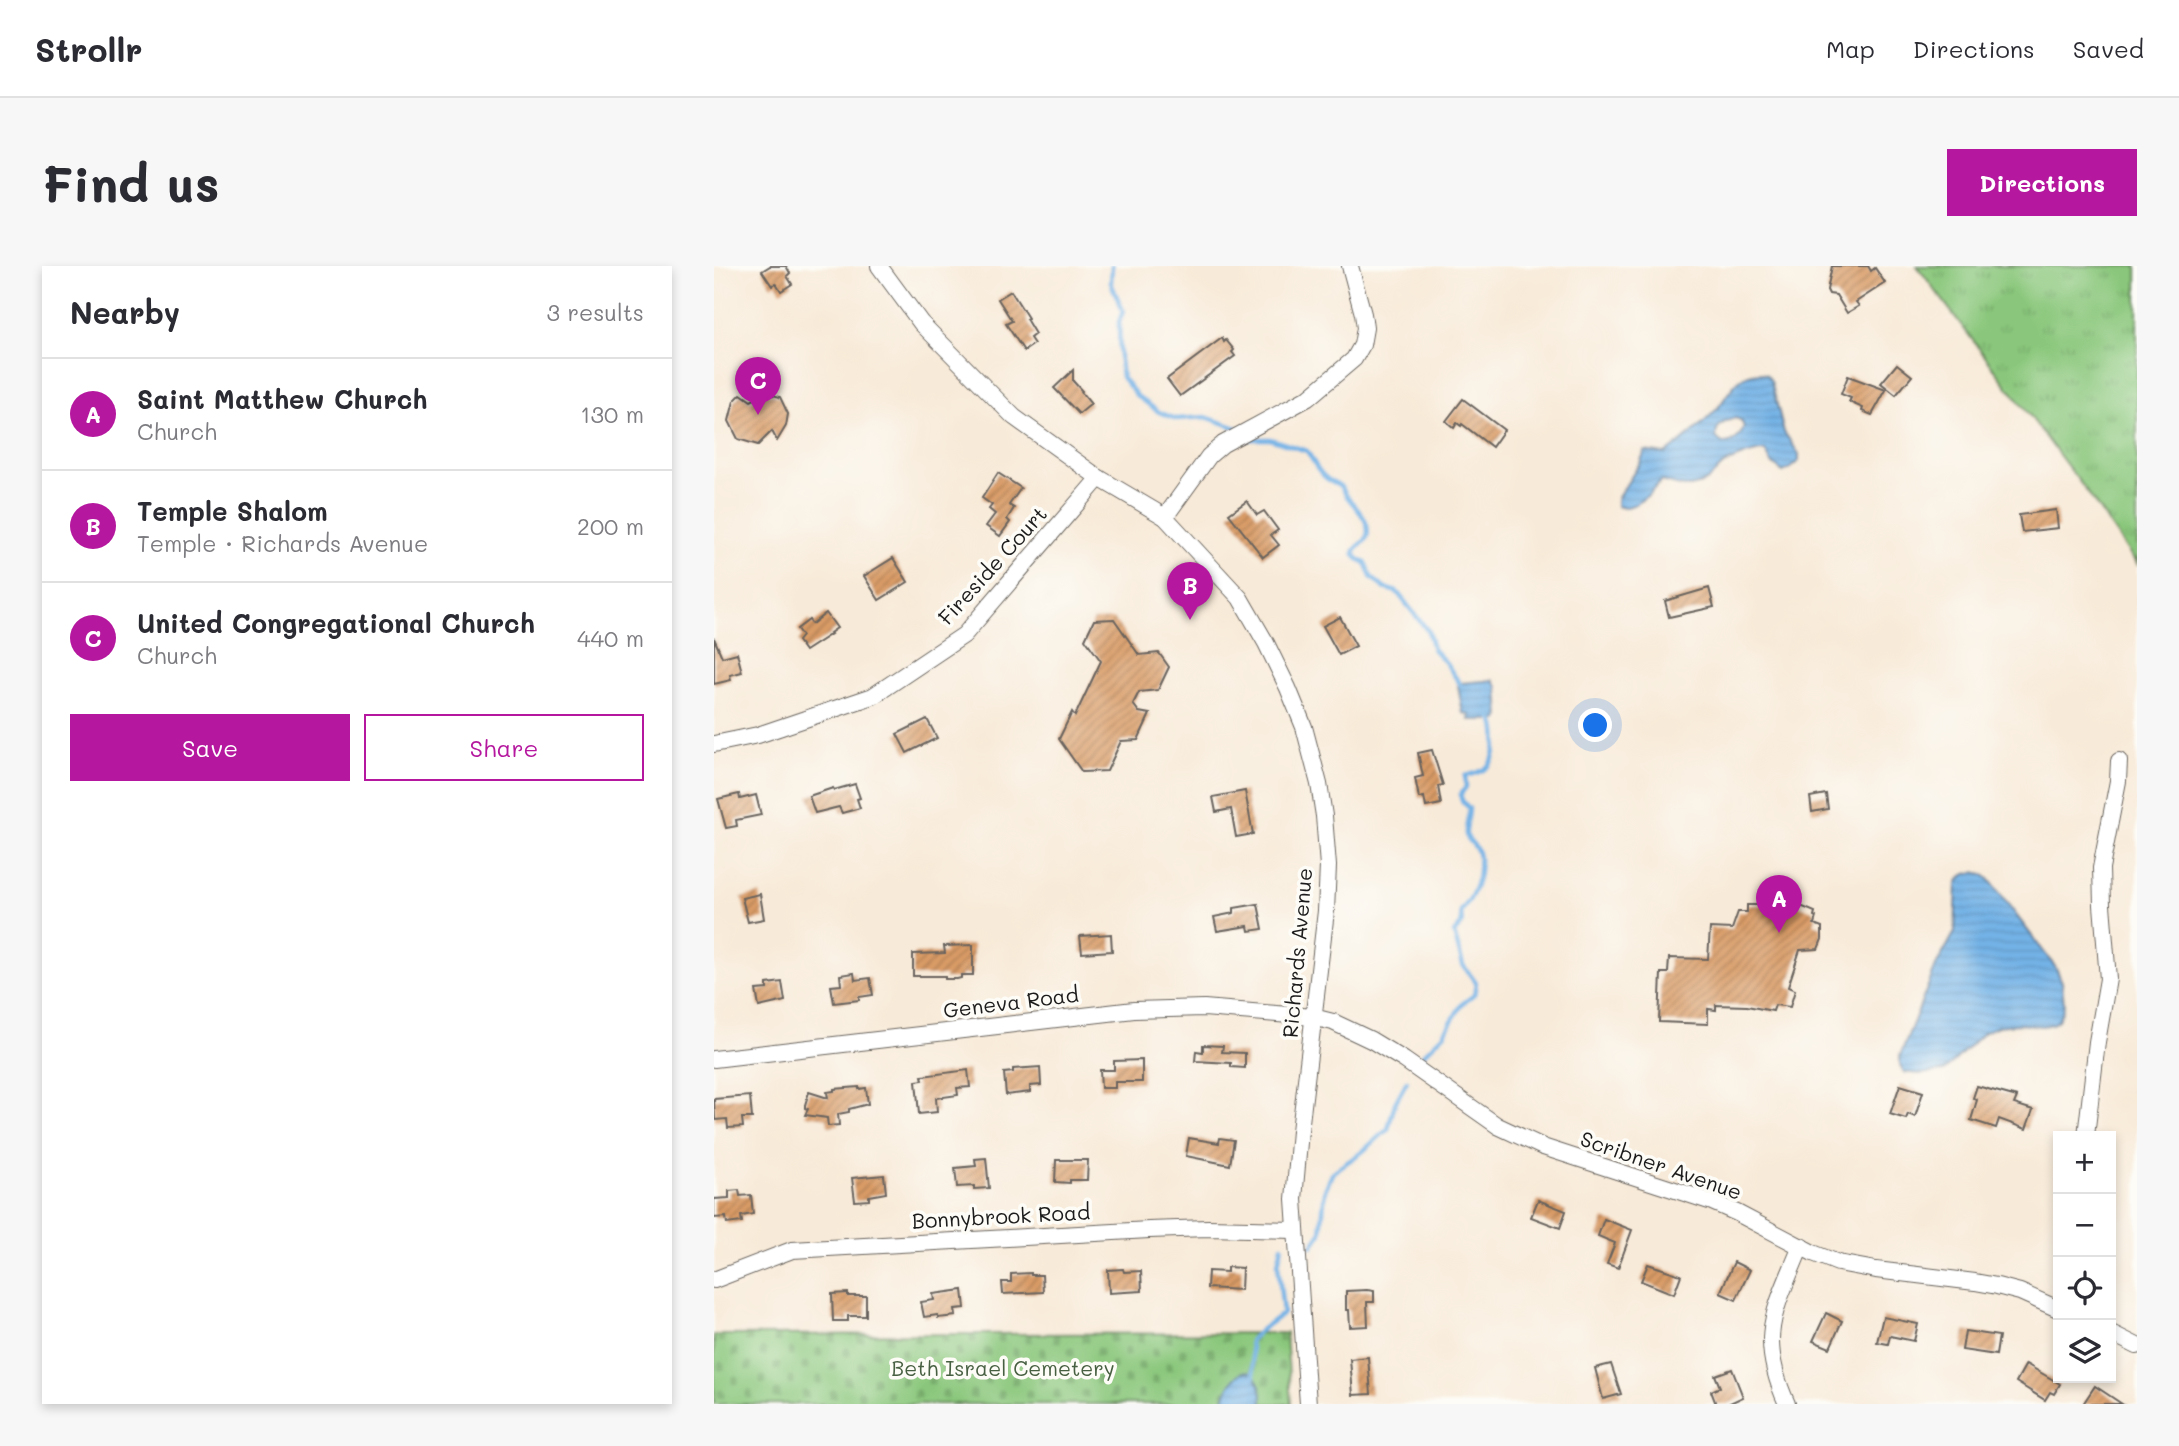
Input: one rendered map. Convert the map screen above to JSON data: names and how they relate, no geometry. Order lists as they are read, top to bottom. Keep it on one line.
{"streets":{"street":["Fireside Court","Richards Avenue","Geneva Road","Scribner Avenue","Bonnybrook Road"]},"crossings":[["Fireside Court","Richards Avenue"],["Richards Avenue","Geneva Road"],["Richards Avenue","Scribner Avenue"],["Richards Avenue","Bonnybrook Road"],["Geneva Road","Scribner Avenue"]],"parks":["Beth Israel Cemetery"],"page":{"header":"Strollr","nav":["Map","Directions","Saved"],"buttons":["Directions",["Save","Share"]],"title":"Find us","heading":["Nearby","3 results"],"list":[{"mark":"A","name":"Saint Matthew Church","note":"Church","value":"130 m"},{"mark":"B","name":"Temple Shalom","note":"Temple · Richards Avenue","value":"200 m"},{"mark":"C","name":"United Congregational Church","note":"Church","value":"440 m"}],"pins":["C","B","A"],"map_buttons":["+","−"]}}
